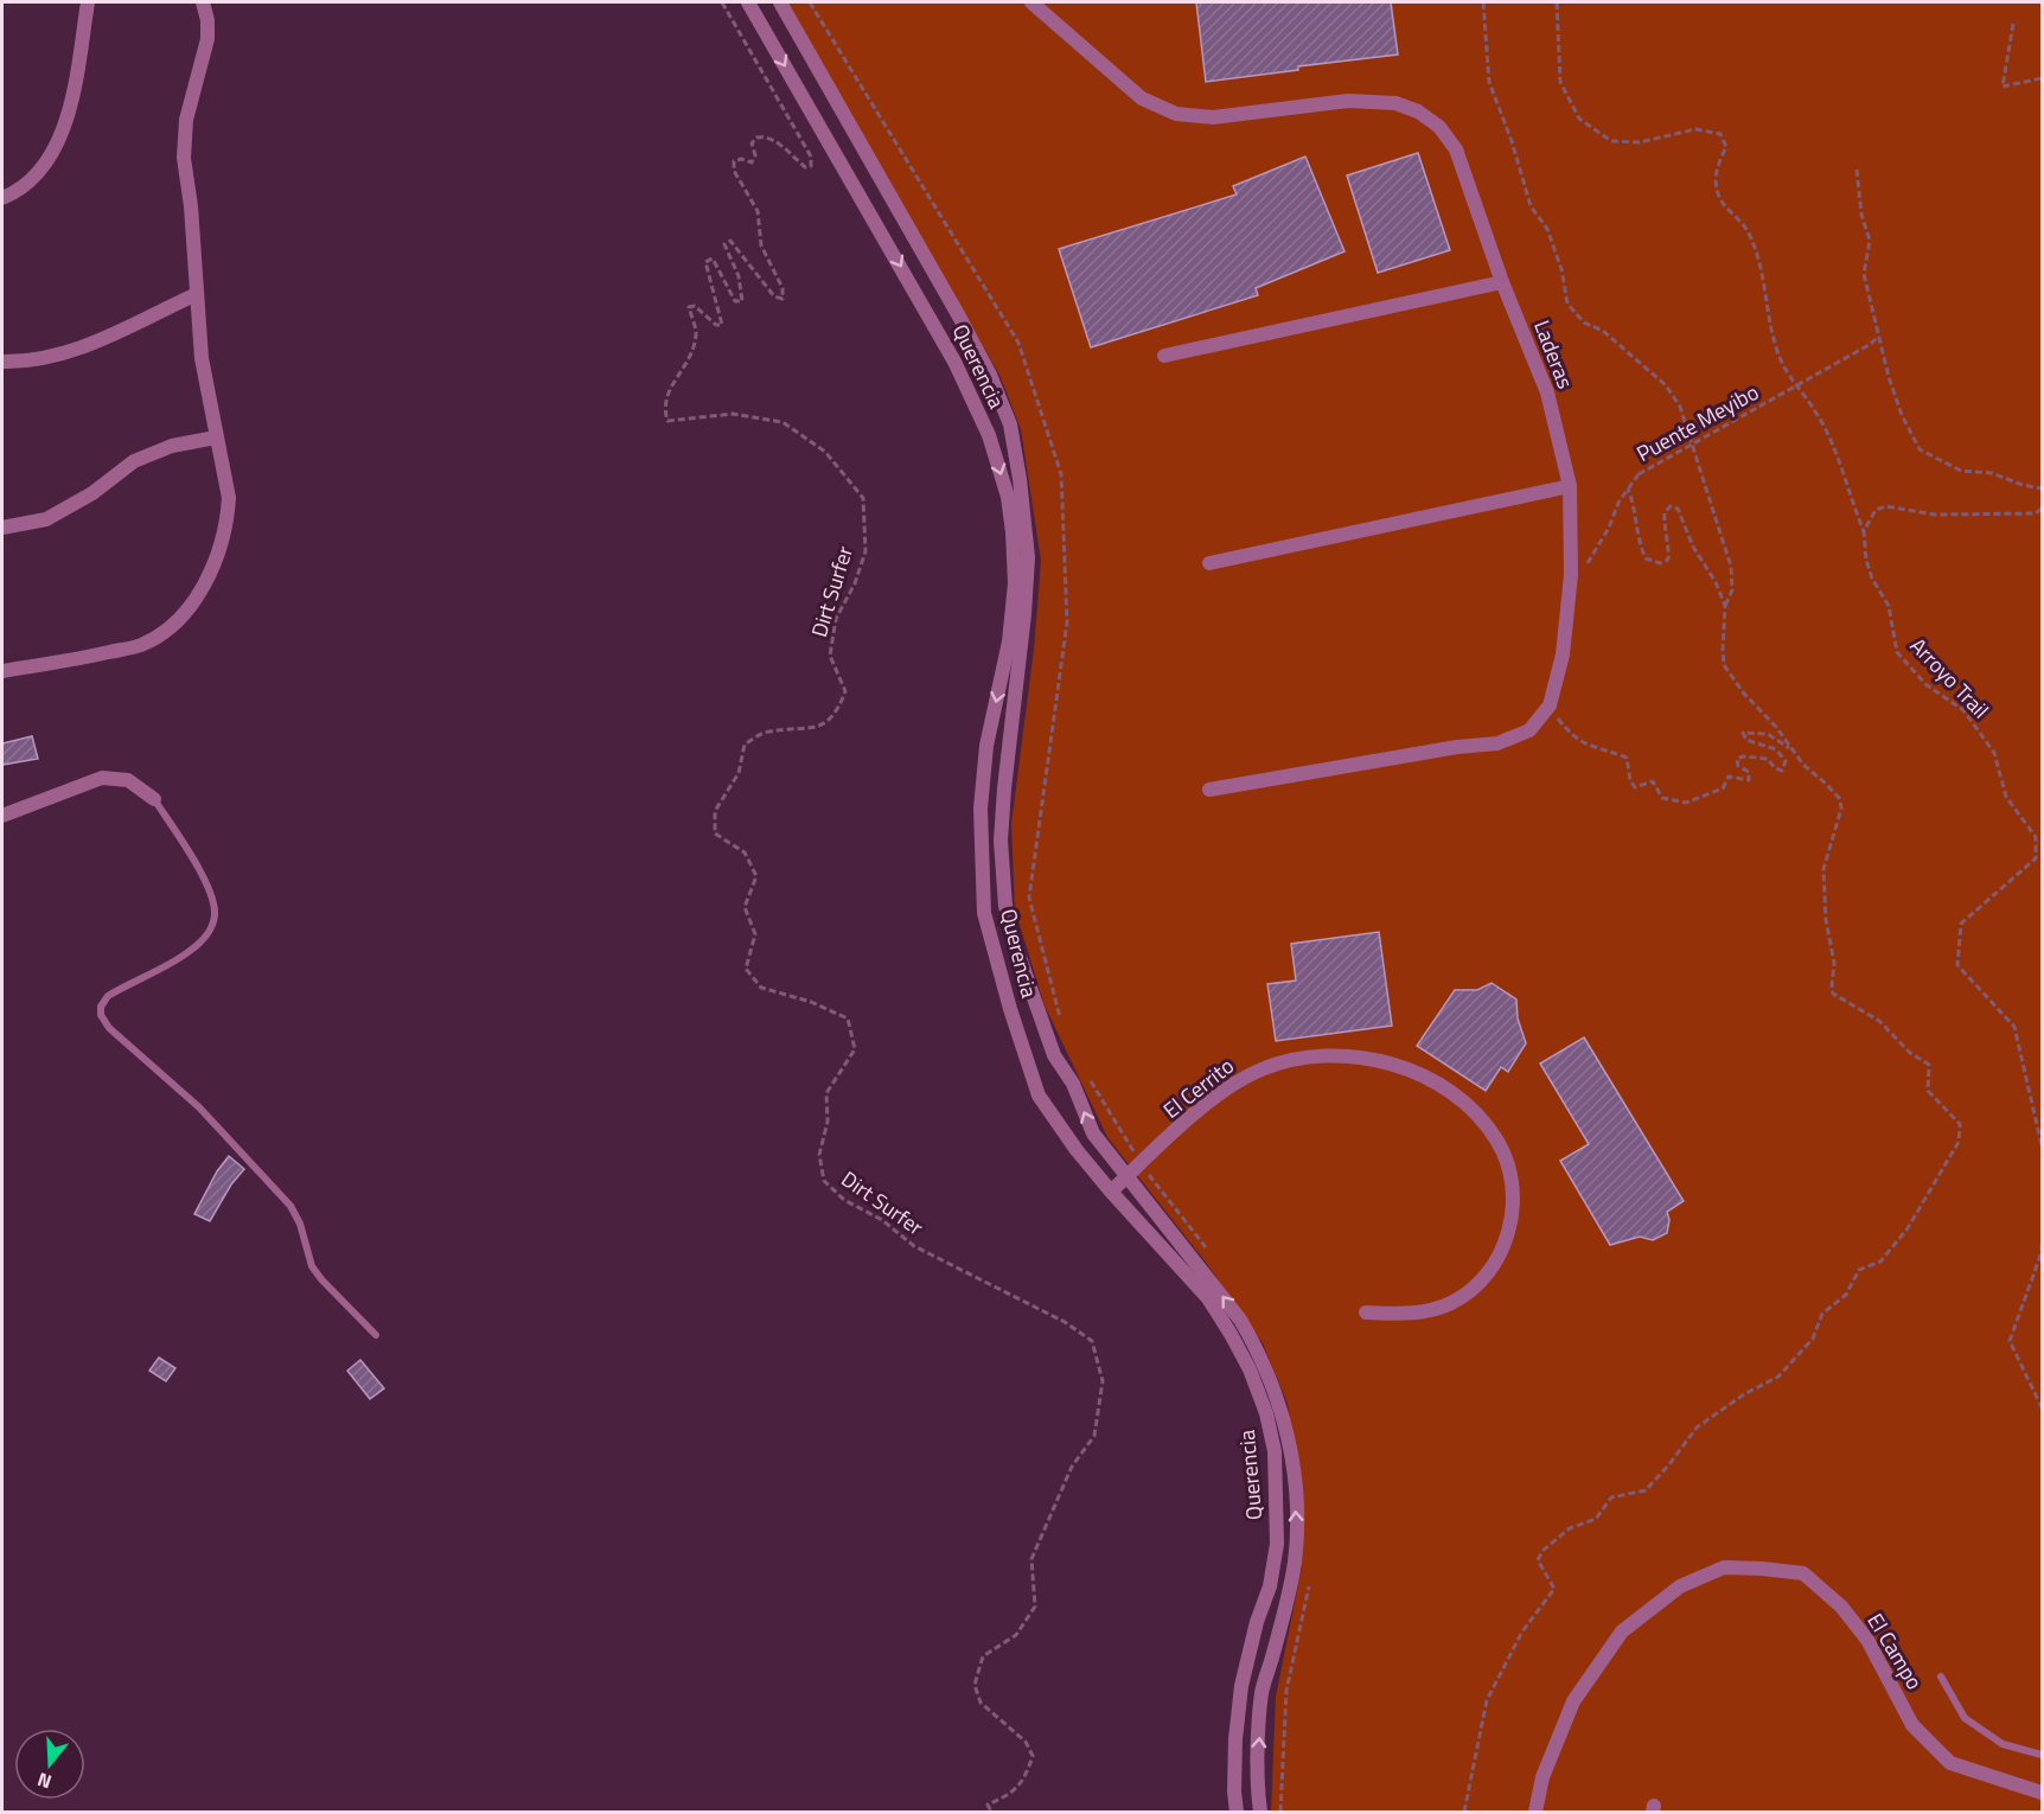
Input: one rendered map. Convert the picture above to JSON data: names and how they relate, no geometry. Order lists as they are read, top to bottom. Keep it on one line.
{"streets":{"street":["Laderas","Querencia","El Cerrito","El Campo"],"path":["Puente Meyibo","Dirt Surfer","Arroyo Trail"]},"crossings":[["Laderas","Puente Meyibo"],["Querencia","El Cerrito"]],"north":"bottom"}
